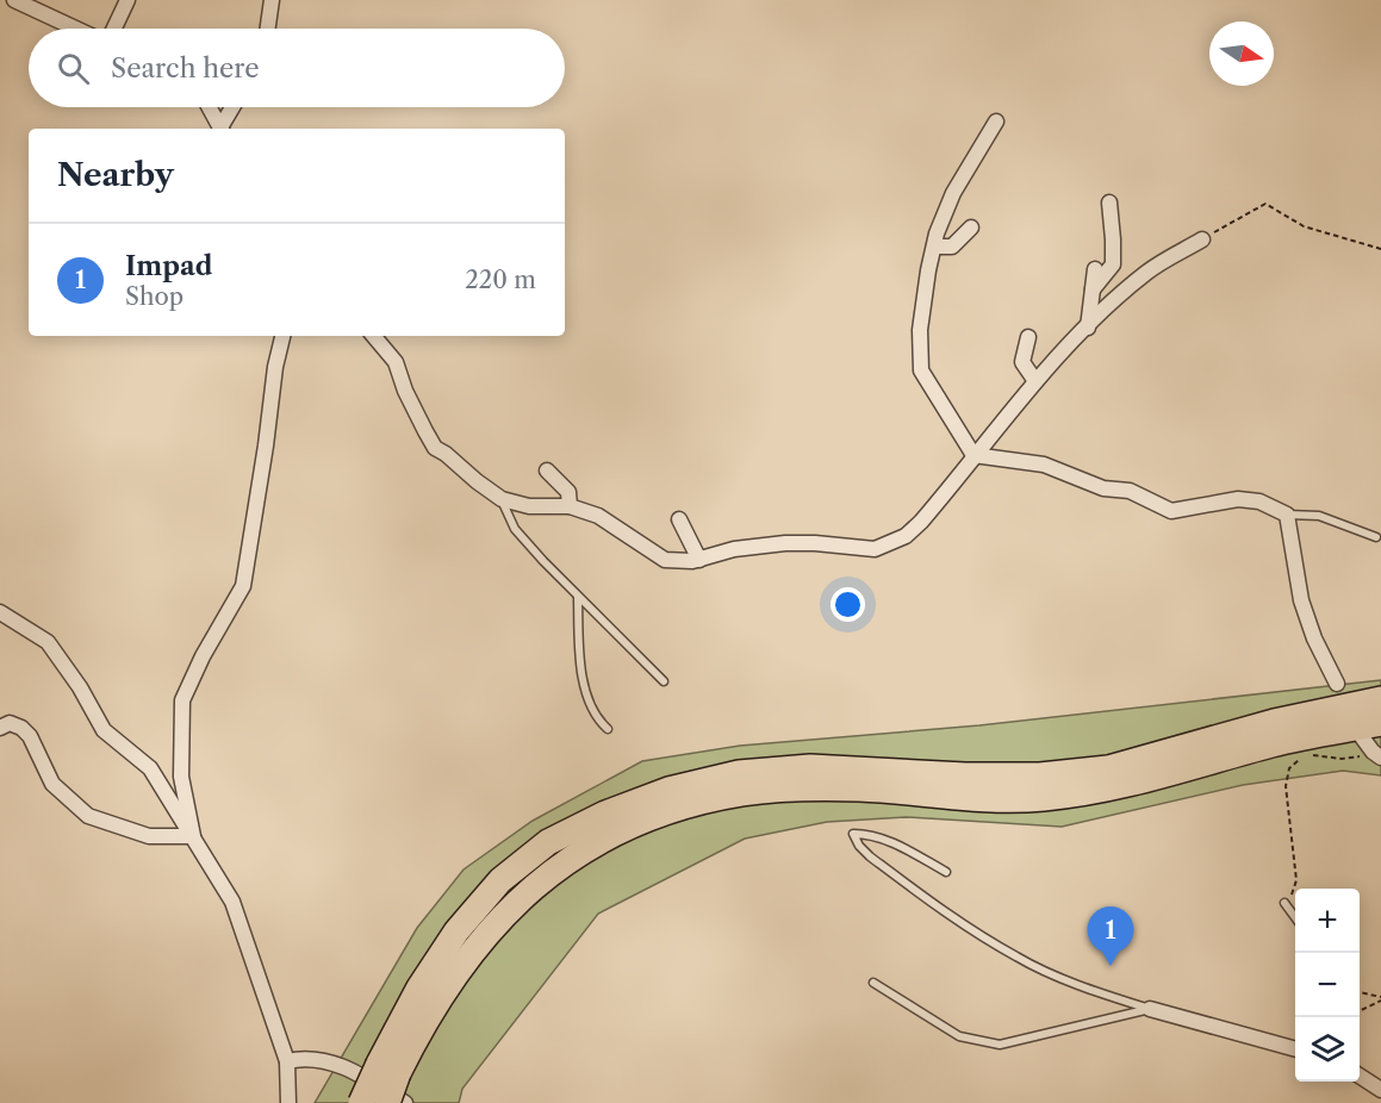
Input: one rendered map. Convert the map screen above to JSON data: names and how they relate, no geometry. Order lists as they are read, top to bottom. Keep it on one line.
{"north":"right","page":{"search":"Search here","heading":"Nearby","list":[{"mark":"1","name":"Impad","note":"Shop","value":"220 m"}],"map_buttons":["+","−"],"pins":"1"}}
